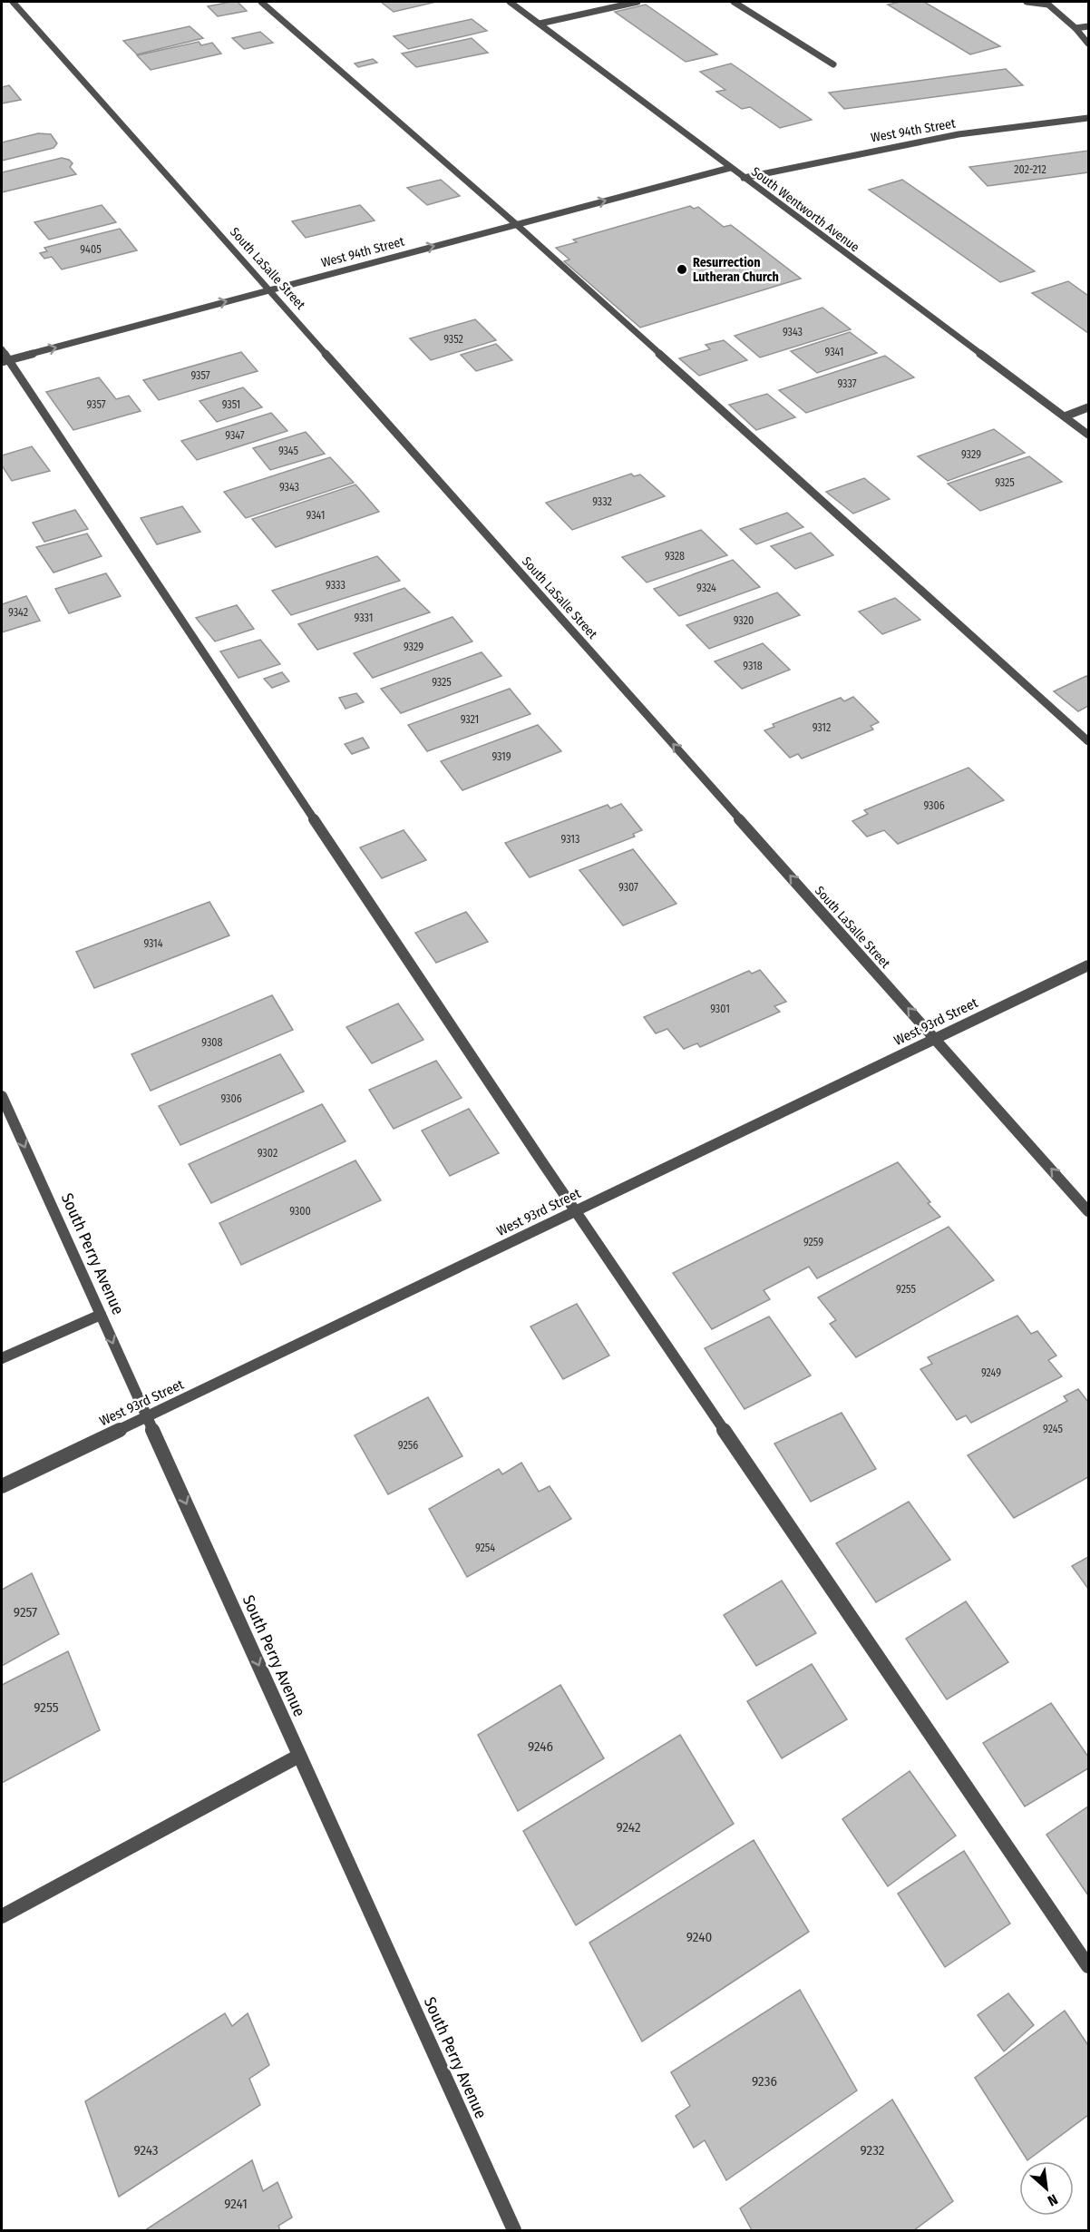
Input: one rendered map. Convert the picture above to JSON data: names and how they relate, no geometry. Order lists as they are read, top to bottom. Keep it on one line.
{"streets":{"street":["West 94th Street","South Wentworth Avenue","South LaSalle Street","West 93rd Street","South Perry Avenue"]},"crossings":[["West 94th Street","South Wentworth Avenue"],["West 94th Street","South LaSalle Street"],["South LaSalle Street","West 93rd Street"],["West 93rd Street","South Perry Avenue"]],"one_way":["West 94th Street","South LaSalle Street","South Perry Avenue"],"places":["Resurrection Lutheran Church"],"house_numbers":["202-212","9405","9343","9352","9341","9357","9337","9357","9351","9347","9345","9329","9325","9343","9332","9341","9328","9333","9324","9342","9331","9320","9329","9318","9325","9321","9312","9319","9306","9313","9307","9314","9301","9308","9306","9302","9300","9259","9255","9249","9245","9256","9254","9257","9255","9246","9242","9240","9236","9243","9232","9241"],"north":"bottom right"}
